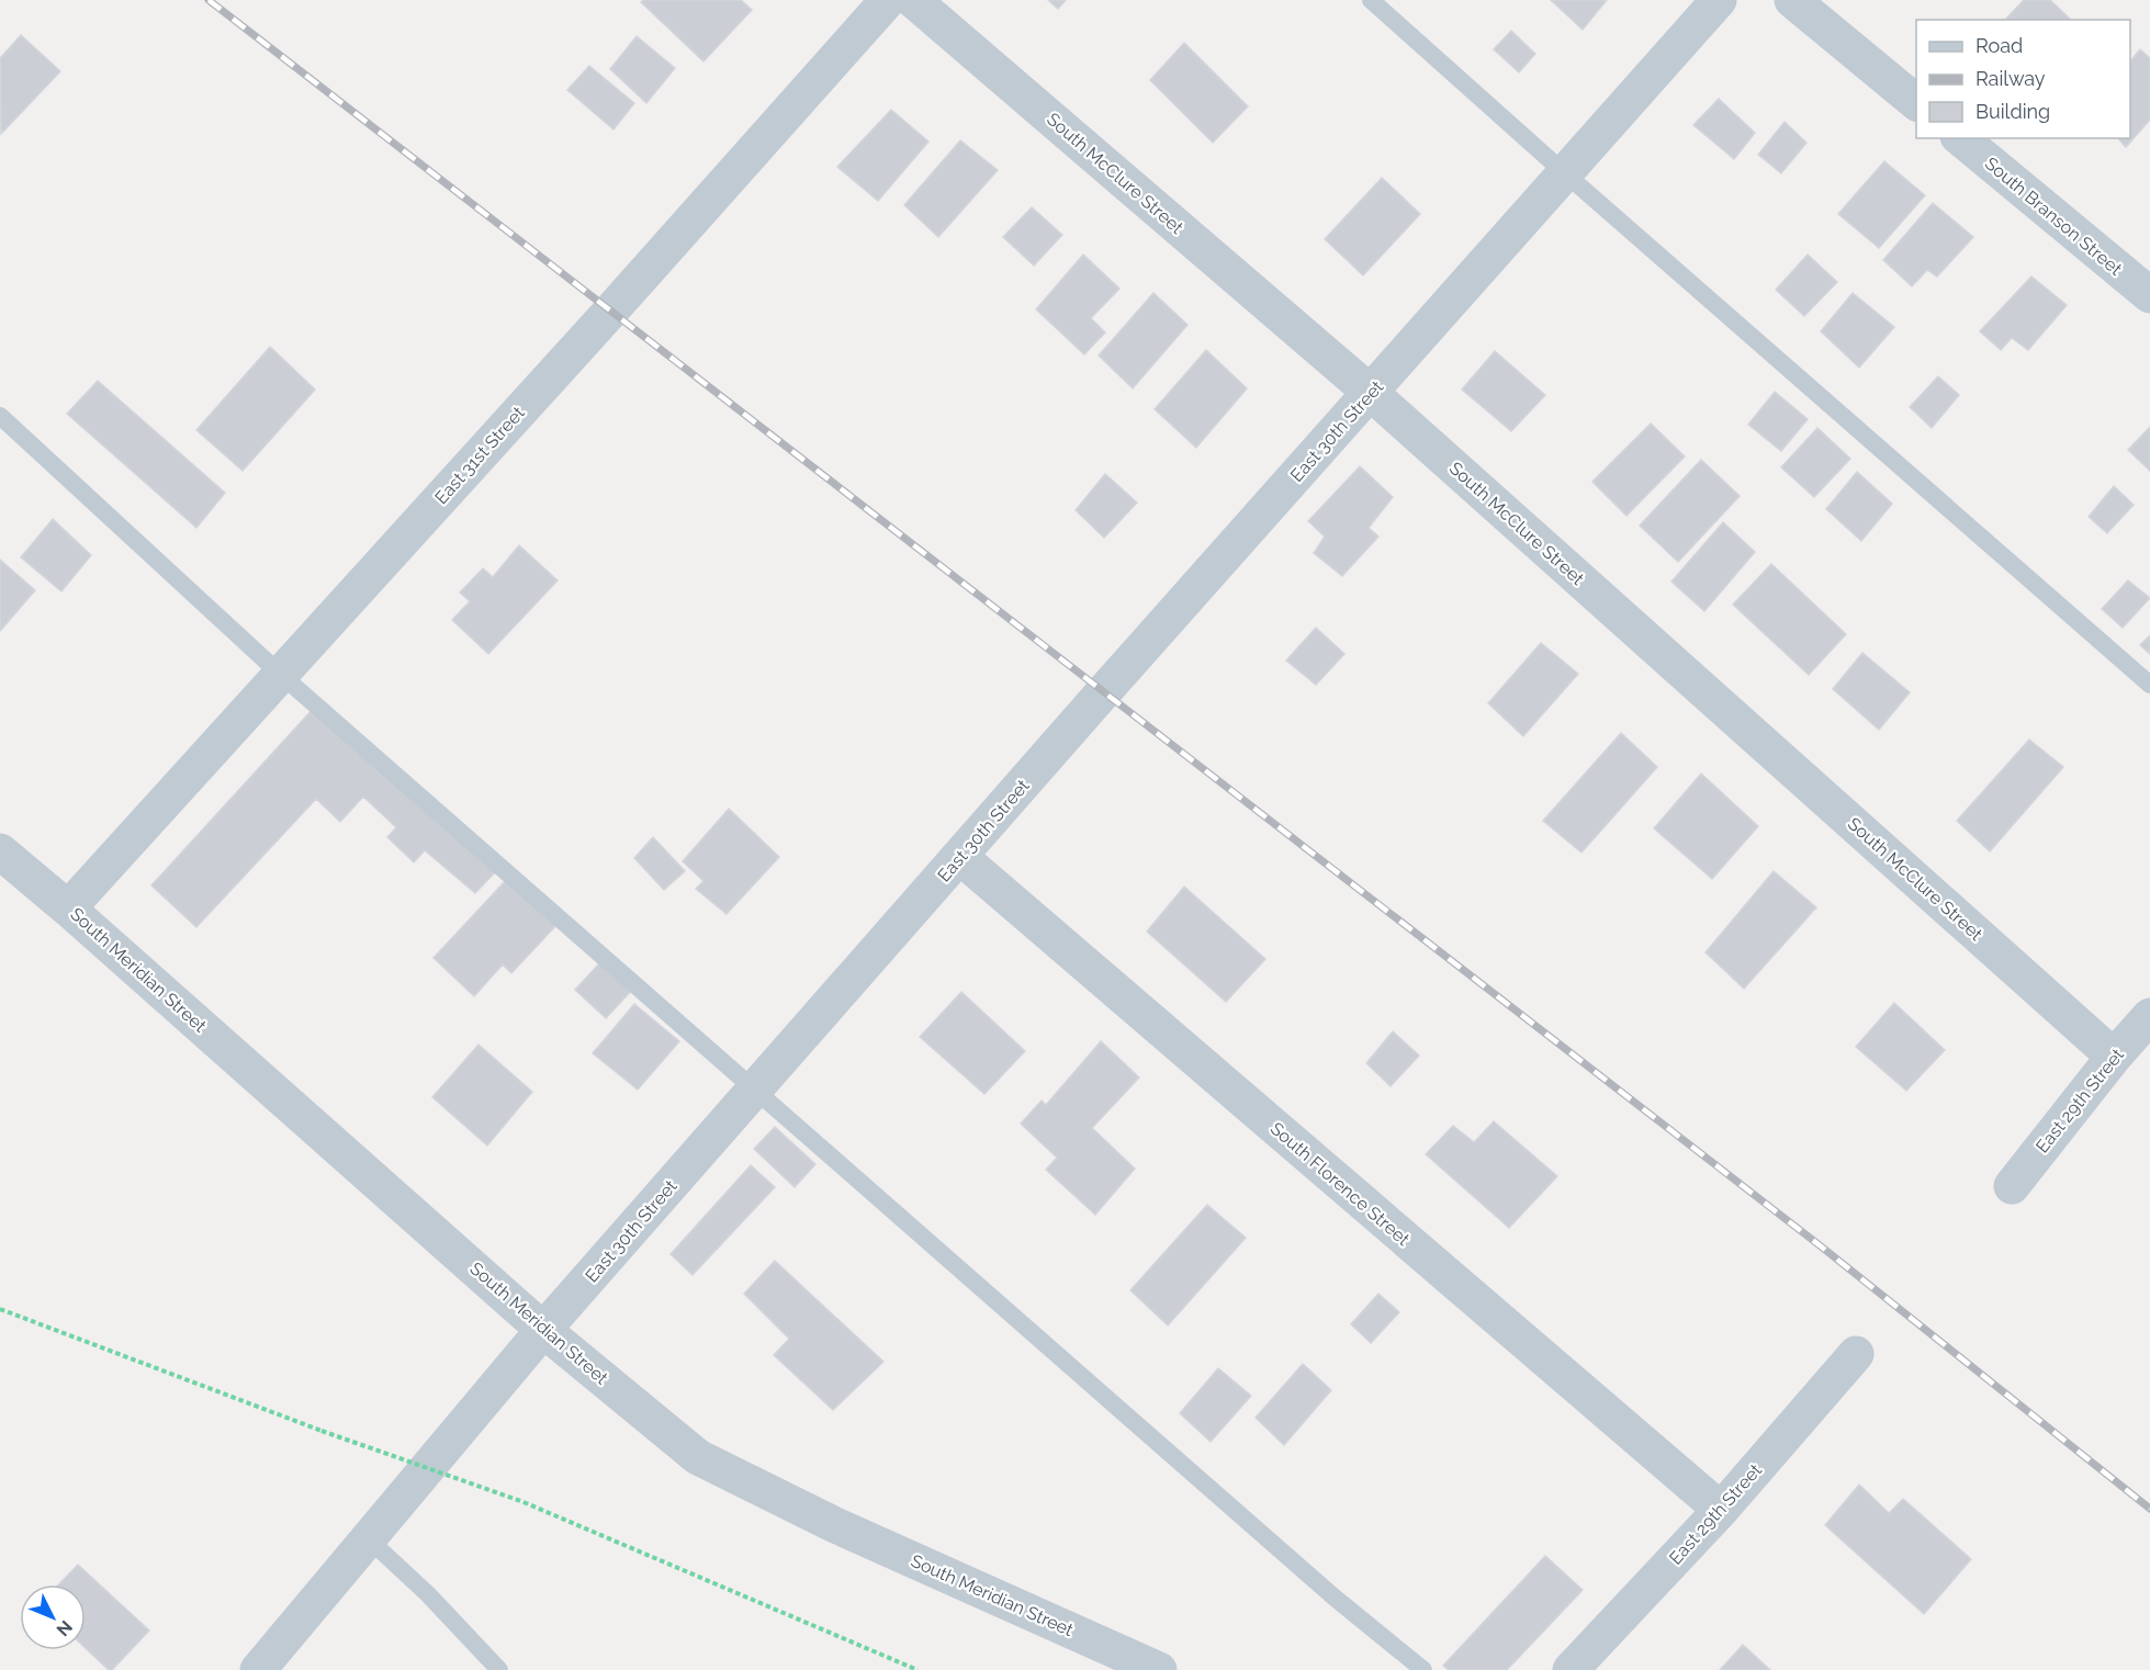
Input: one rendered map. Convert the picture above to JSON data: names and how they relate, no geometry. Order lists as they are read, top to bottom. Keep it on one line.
{"streets":{"street":["South McClure Street","South Branson Street","East 30th Street","East 31st Street","South Meridian Street","East 29th Street","South Florence Street"]},"crossings":[["South McClure Street","East 30th Street"],["South McClure Street","East 29th Street"],["East 30th Street","South Meridian Street"],["East 30th Street","South Florence Street"],["East 31st Street","South Meridian Street"],["East 29th Street","South Florence Street"]],"legend":["Road","Railway","Building"],"north":"bottom right"}
